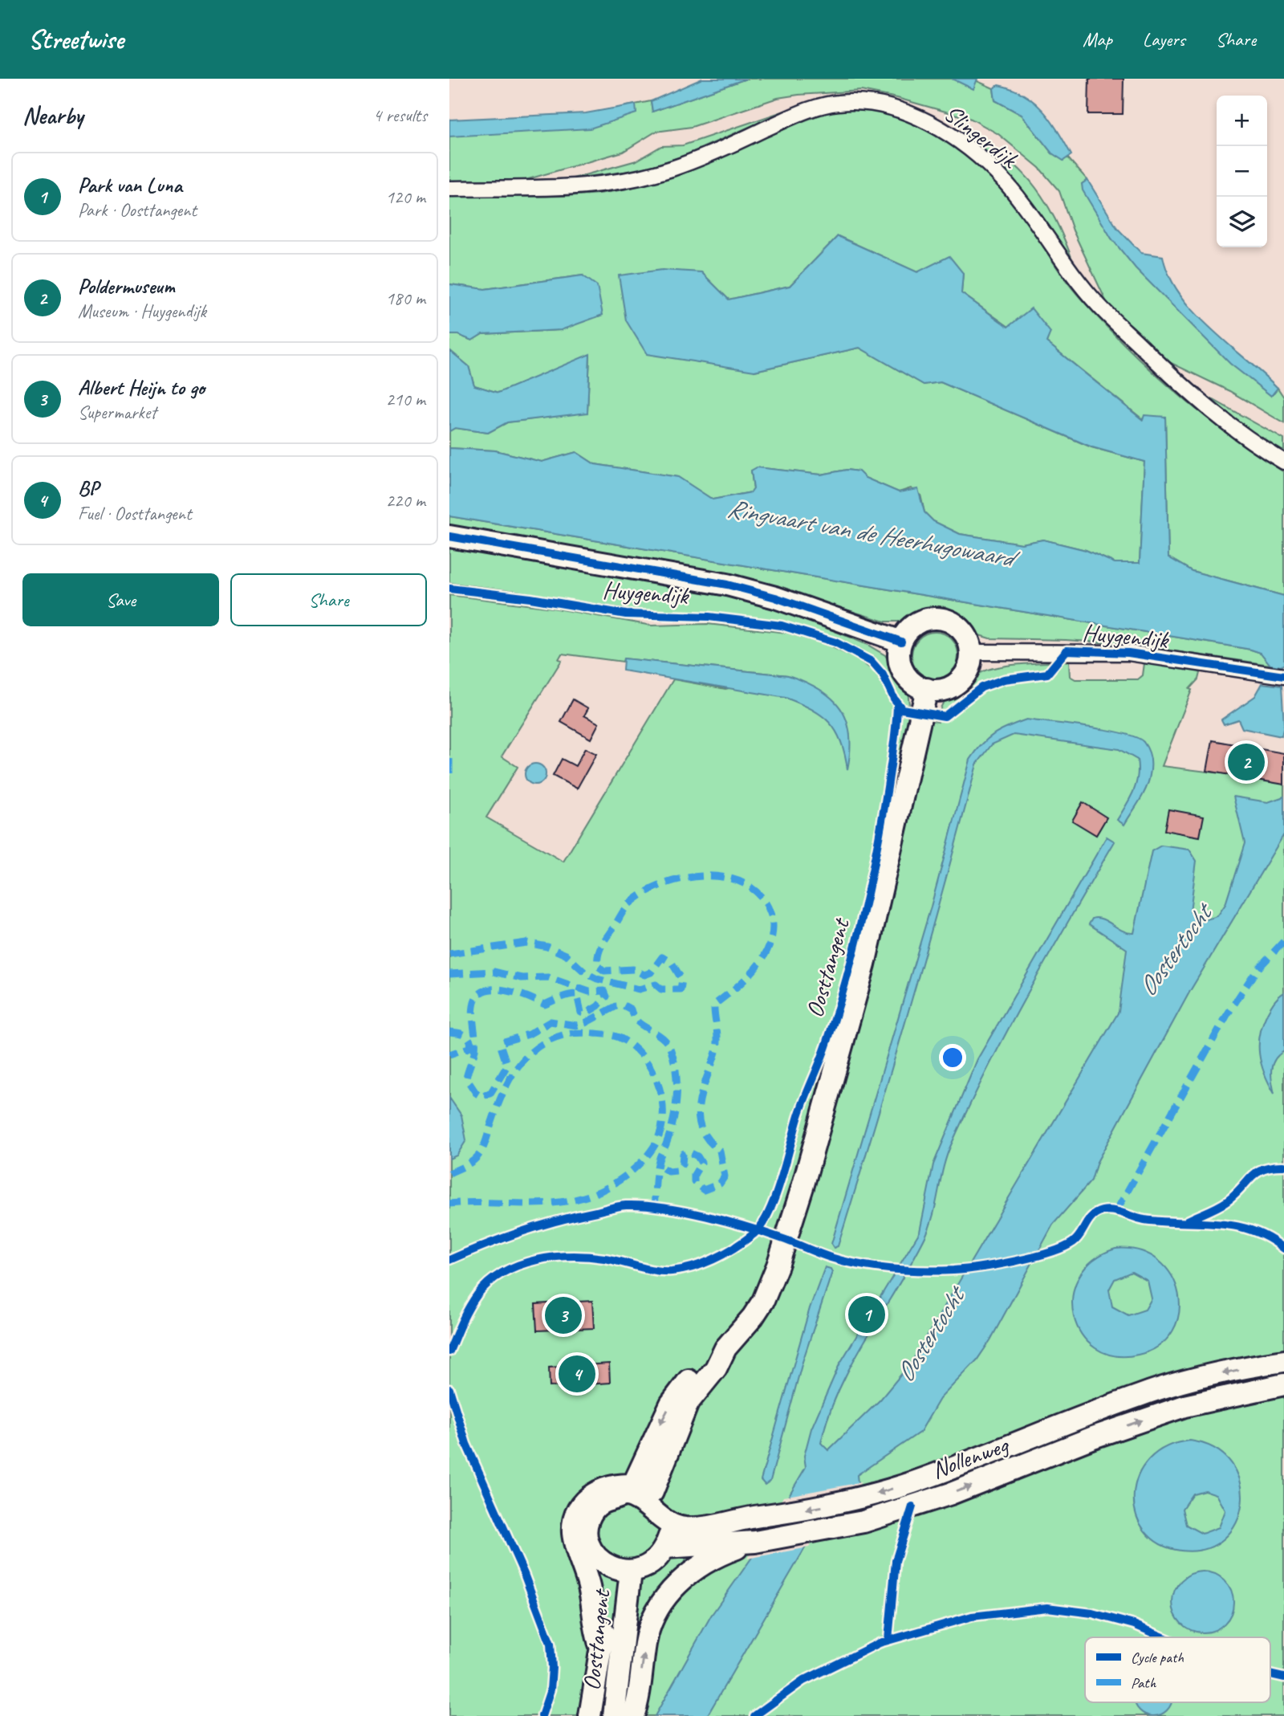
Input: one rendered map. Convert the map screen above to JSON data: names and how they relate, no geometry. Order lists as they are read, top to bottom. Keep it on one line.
{"streets":{"main road":["Huygendijk","Oosttangent","Nollenweg"],"street":["Slingerdijk"]},"crossings":[["Huygendijk","Oosttangent"],["Oosttangent","Nollenweg"]],"water":["Ringvaart van de Heerhugowaard","Oostertocht"],"legend":["Cycle path","Path"],"page":{"header":"Streetwise","nav":["Map","Layers","Share"],"heading":["Nearby","4 results"],"map_buttons":["+","−"],"list":[{"mark":"1","name":"Park van Luna","note":"Park · Oosttangent","value":"120 m"},{"mark":"2","name":"Poldermuseum","note":"Museum · Huygendijk","value":"180 m"},{"mark":"3","name":"Albert Heijn to go","note":"Supermarket","value":"210 m"},{"mark":"4","name":"BP","note":"Fuel · Oosttangent","value":"220 m"}],"buttons":["Save","Share"],"pins":["2","1","3","4"]}}
